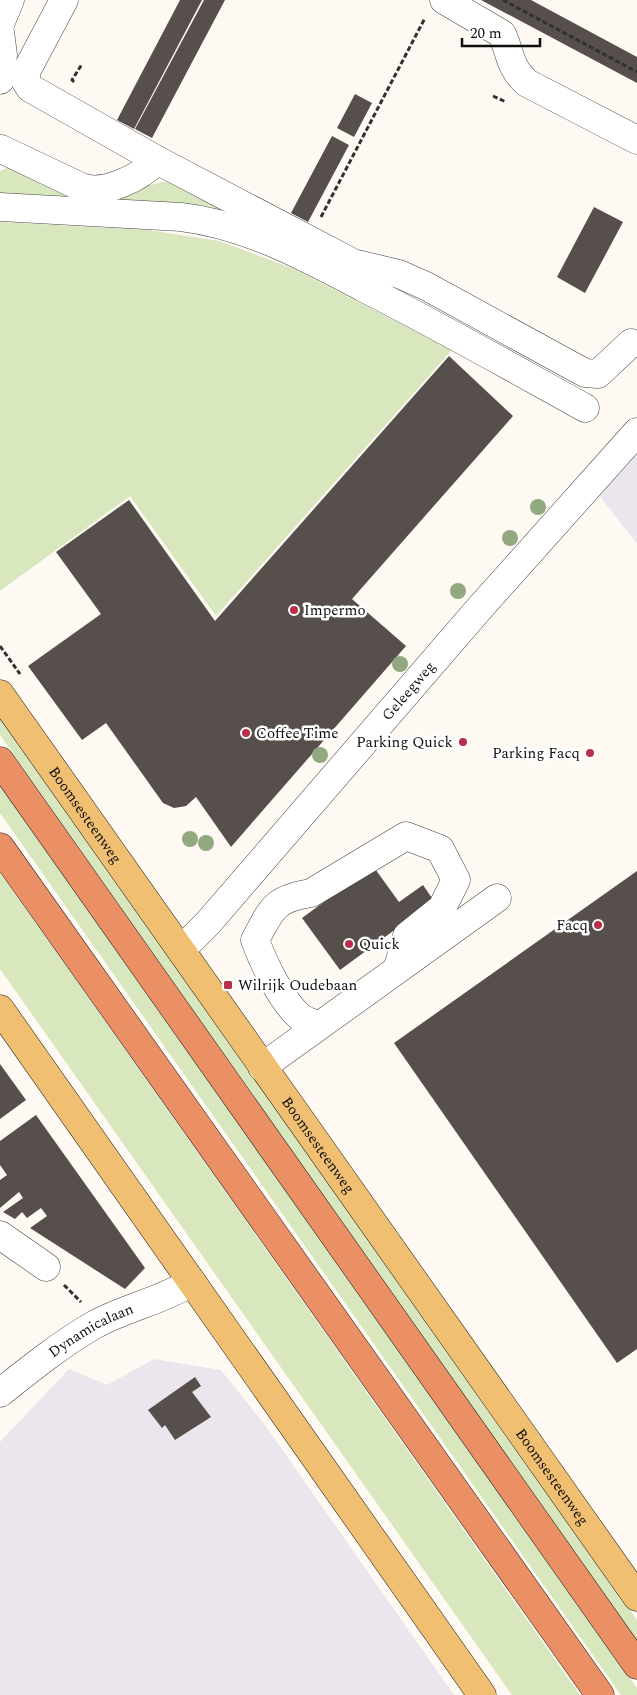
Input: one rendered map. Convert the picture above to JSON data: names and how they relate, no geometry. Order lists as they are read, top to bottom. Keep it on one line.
{"streets":{"main road":["Boomsesteenweg"],"street":["Geleegweg","Dynamicalaan"]},"crossings":[["Geleegweg","Boomsesteenweg"]],"places":{"other":["Impermo","Coffee Time","Parking Quick","Parking Facq","Facq","Quick"],"transit":["Wilrijk Oudebaan"]},"scale_bar":"20 m"}
